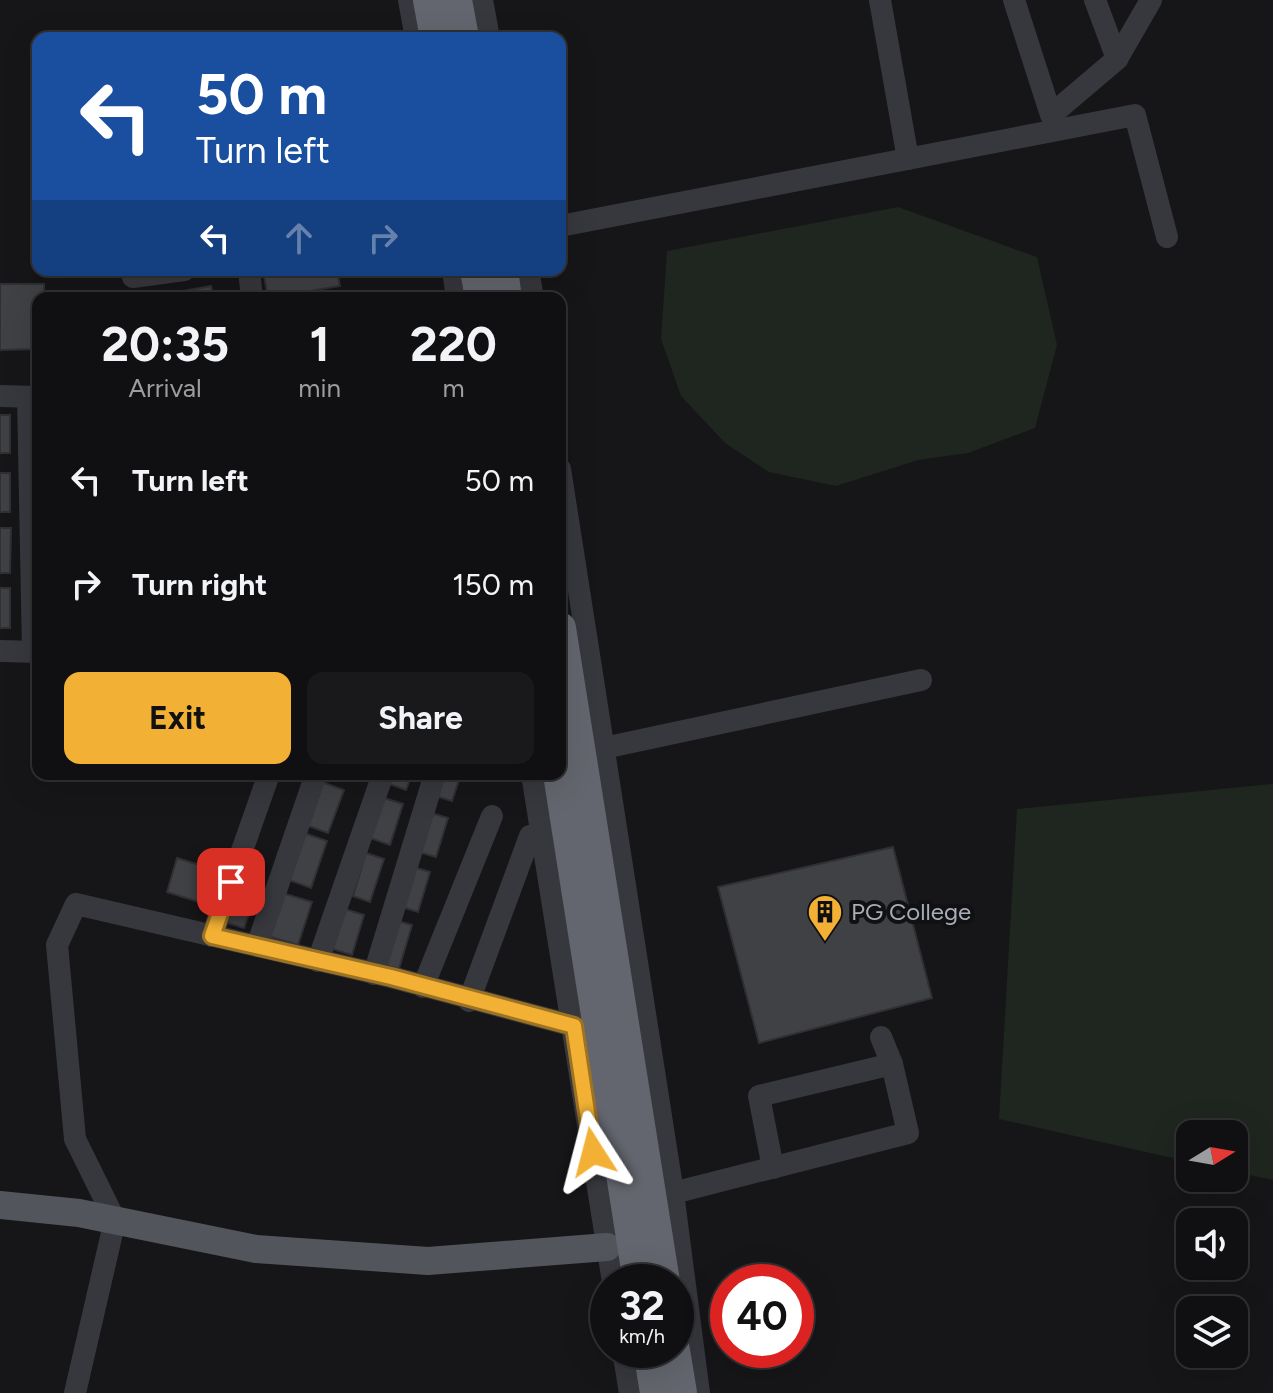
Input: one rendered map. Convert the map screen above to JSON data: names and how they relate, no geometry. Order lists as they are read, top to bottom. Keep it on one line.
{"places":{"building":["PG College"]},"north":"right","page":{"turn":["50 m","Turn left"],"eta":["20:35","Arrival","1","min","220","m"],"list":[{"name":"Turn left","value":"50 m"},{"name":"Turn right","value":"150 m"}],"buttons":["Exit","Share"],"speed":"32 km/h","limit":"40"}}
